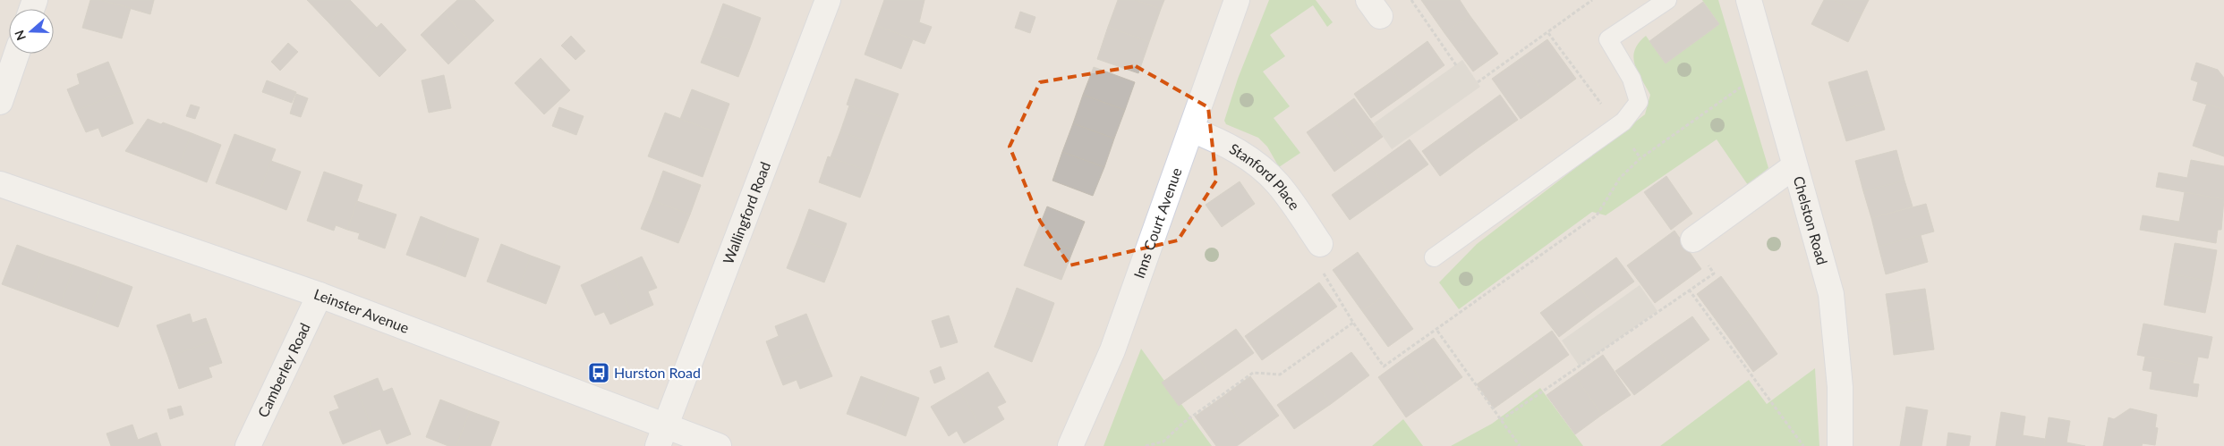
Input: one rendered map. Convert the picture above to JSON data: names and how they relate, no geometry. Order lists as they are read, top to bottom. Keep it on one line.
{"streets":{"street":["Stanford Place","Wallingford Road","Chelston Road","Inns Court Avenue","Leinster Avenue","Camberley Road"]},"crossings":[["Stanford Place","Inns Court Avenue"],["Wallingford Road","Leinster Avenue"],["Leinster Avenue","Camberley Road"]],"places":{"bus stop":["Hurston Road"]},"north":"left"}
